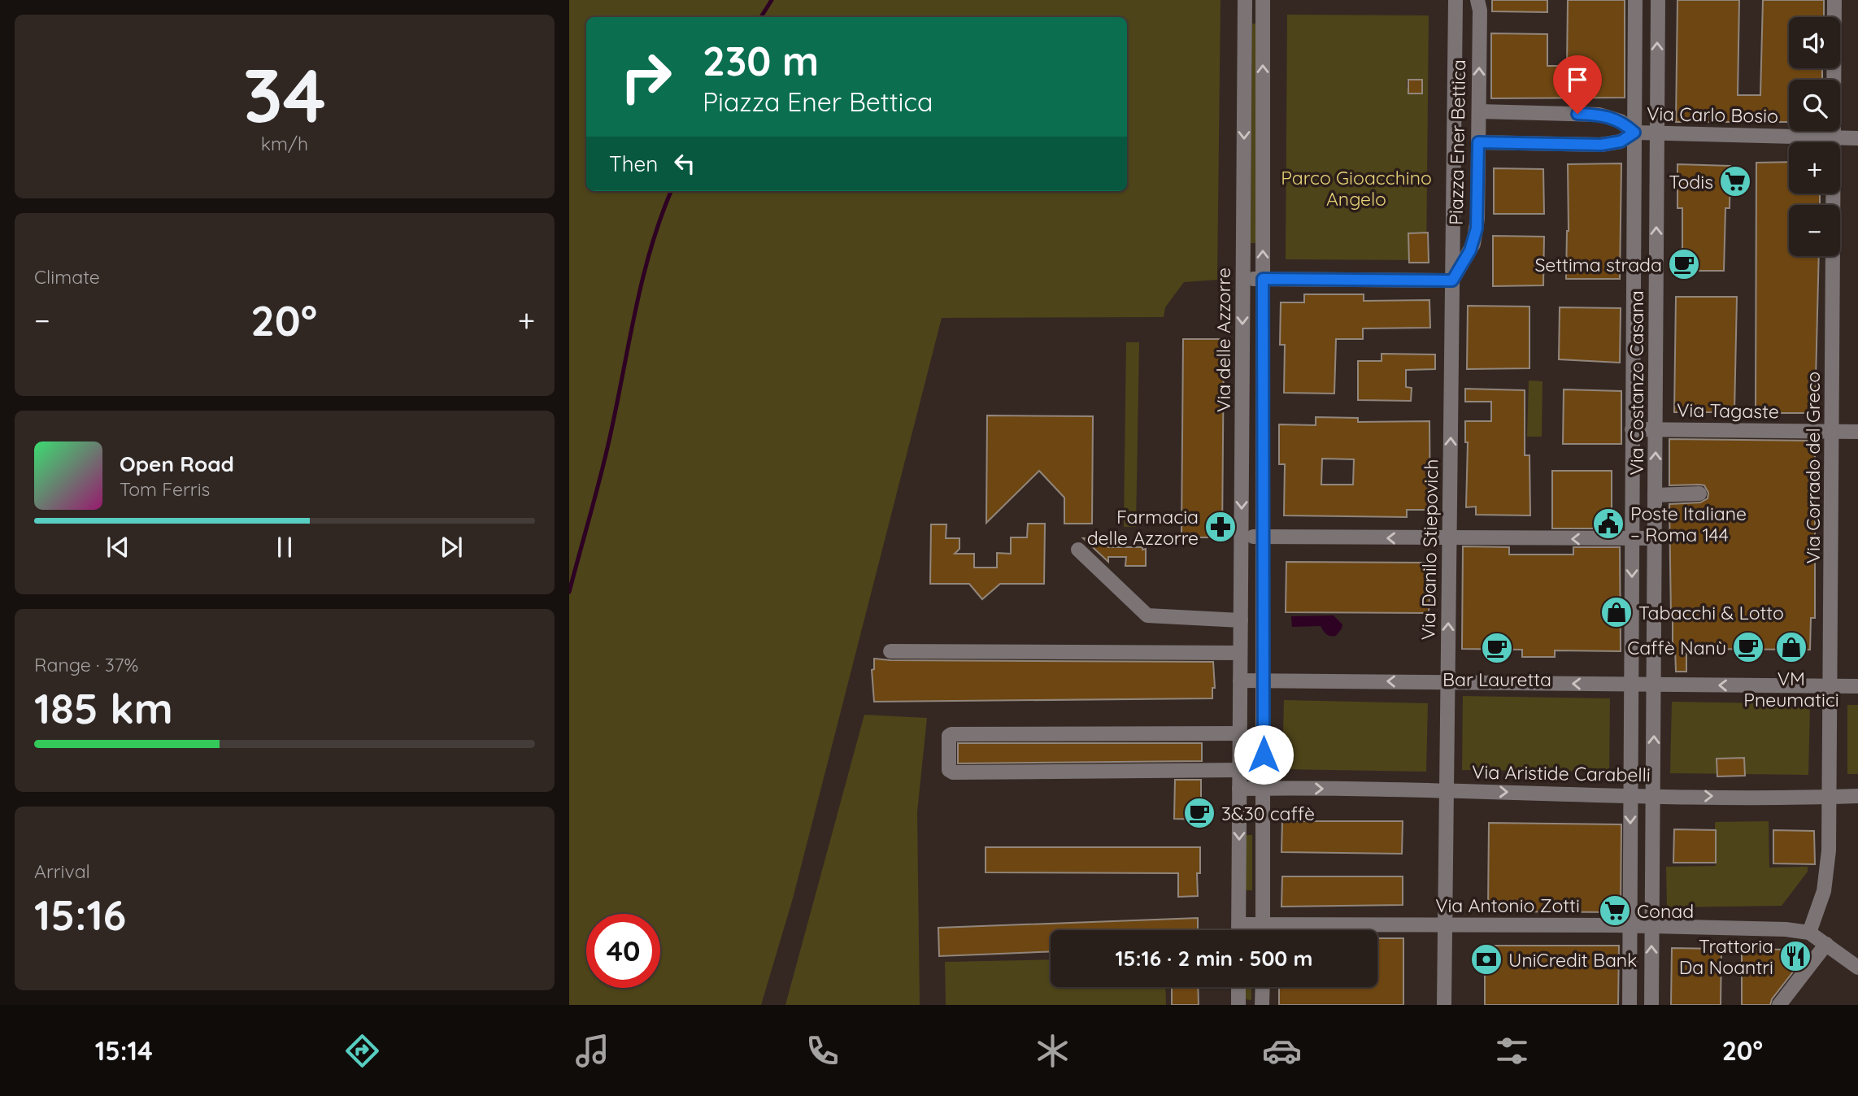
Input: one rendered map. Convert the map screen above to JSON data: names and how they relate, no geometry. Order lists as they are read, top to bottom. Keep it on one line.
{"streets":{"street":["Via Carlo Bosio","Piazza Ener Bettica","Via delle Azzorre","Via Costanzo Casana","Via Tagaste","Via Corrado del Greco","Via Danilo Stiepovich","Via Aristide Carabelli","Via Antonio Zotti"]},"crossings":[["Via Carlo Bosio","Piazza Ener Bettica"],["Via Carlo Bosio","Via Costanzo Casana"],["Via Carlo Bosio","Via Corrado del Greco"],["Piazza Ener Bettica","Via Danilo Stiepovich"],["Via delle Azzorre","Via Antonio Zotti"],["Via Costanzo Casana","Via Tagaste"],["Via Costanzo Casana","Via Aristide Carabelli"],["Via Costanzo Casana","Via Antonio Zotti"],["Via Tagaste","Via Corrado del Greco"],["Via Corrado del Greco","Via Aristide Carabelli"],["Via Corrado del Greco","Via Antonio Zotti"],["Via Danilo Stiepovich","Via Aristide Carabelli"],["Via Danilo Stiepovich","Via Antonio Zotti"]],"one_way":["Via Danilo Stiepovich"],"parks":["Parco Gioacchino Angelo"],"places":{"supermarket":["Todis","Conad"],"cafe":["Settima strada","Caffè Nanù","Bar Lauretta","3&30 caffè"],"public building":["Poste Italiane – Roma 144"],"pharmacy":["Farmacia delle Azzorre"],"shop":["Tabacchi & Lotto","VM Pneumatici"],"restaurant":["Trattoria Da Noantri"],"bank":["UniCredit Bank"]},"page":{"tile":[["34","km/h"],"Climate",["Range · 37%","185 km"],["Arrival","15:16"]],"map_buttons":["+","−"],"turn":["230 m","Piazza Ener Bettica"],"then":"Then","heat":["−","20°","+"],"song":["Open Road","Tom Ferris"],"limit":"40","trip":"15:16 · 2 min · 500 m","tabs":["15:14","20°"]}}
